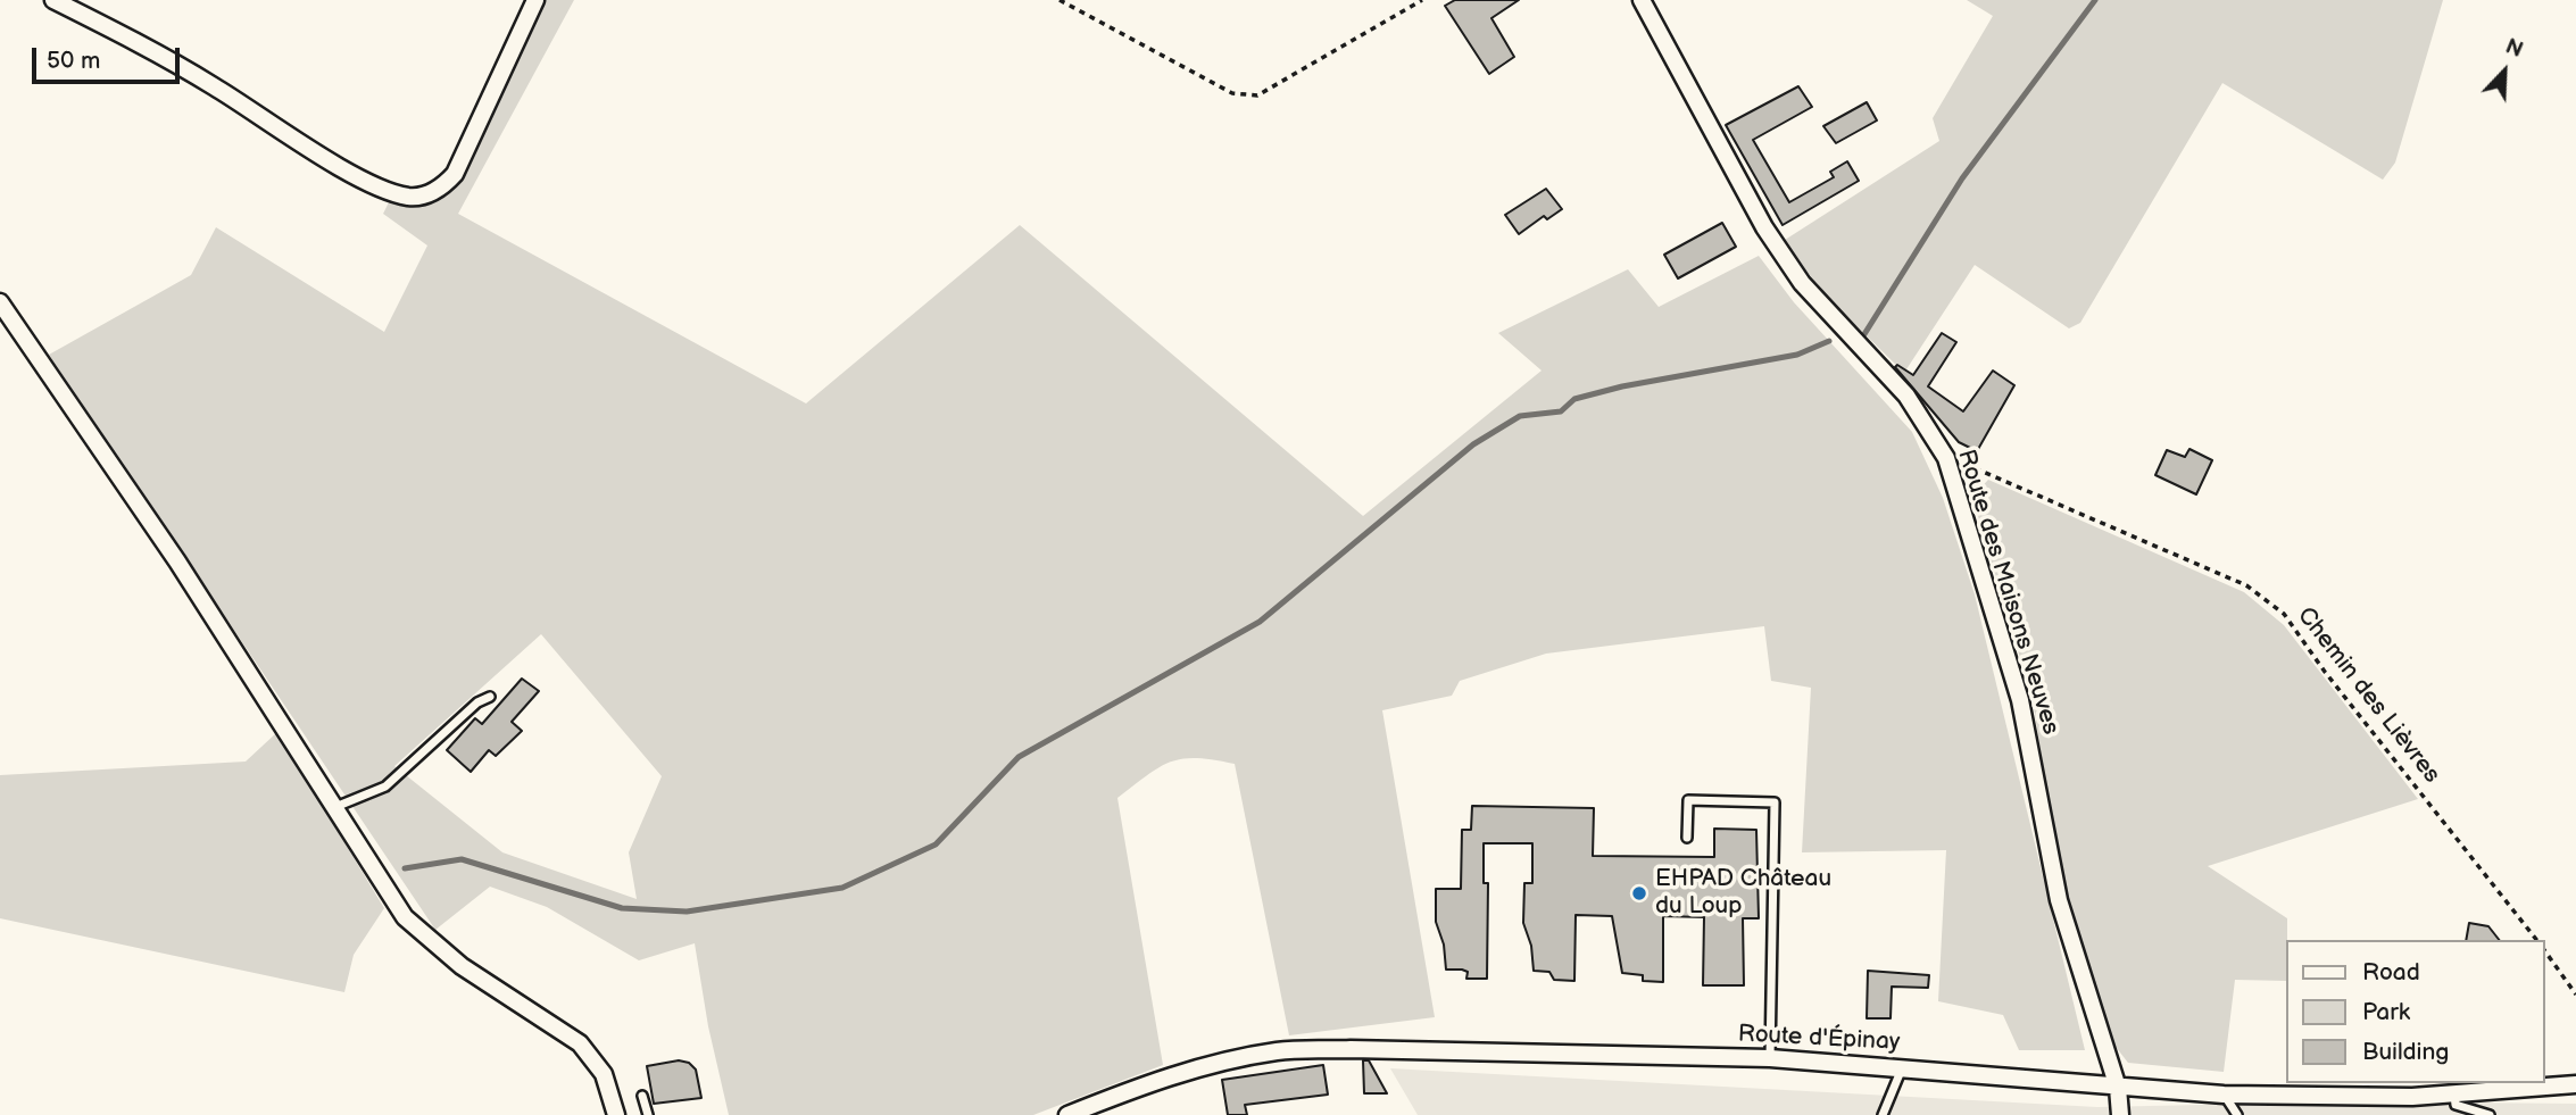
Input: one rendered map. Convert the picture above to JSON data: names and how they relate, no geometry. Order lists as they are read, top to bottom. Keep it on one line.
{"streets":{"street":["Route des Maisons Neuves","Route d'Épinay"],"path":["Chemin des Lièvres"]},"crossings":[["Route des Maisons Neuves","Chemin des Lièvres"],["Route des Maisons Neuves","Route d'Épinay"]],"places":["EHPAD Château du Loup"],"legend":["Road","Park","Building"],"scale_bar":"50 m","north":"top right"}
